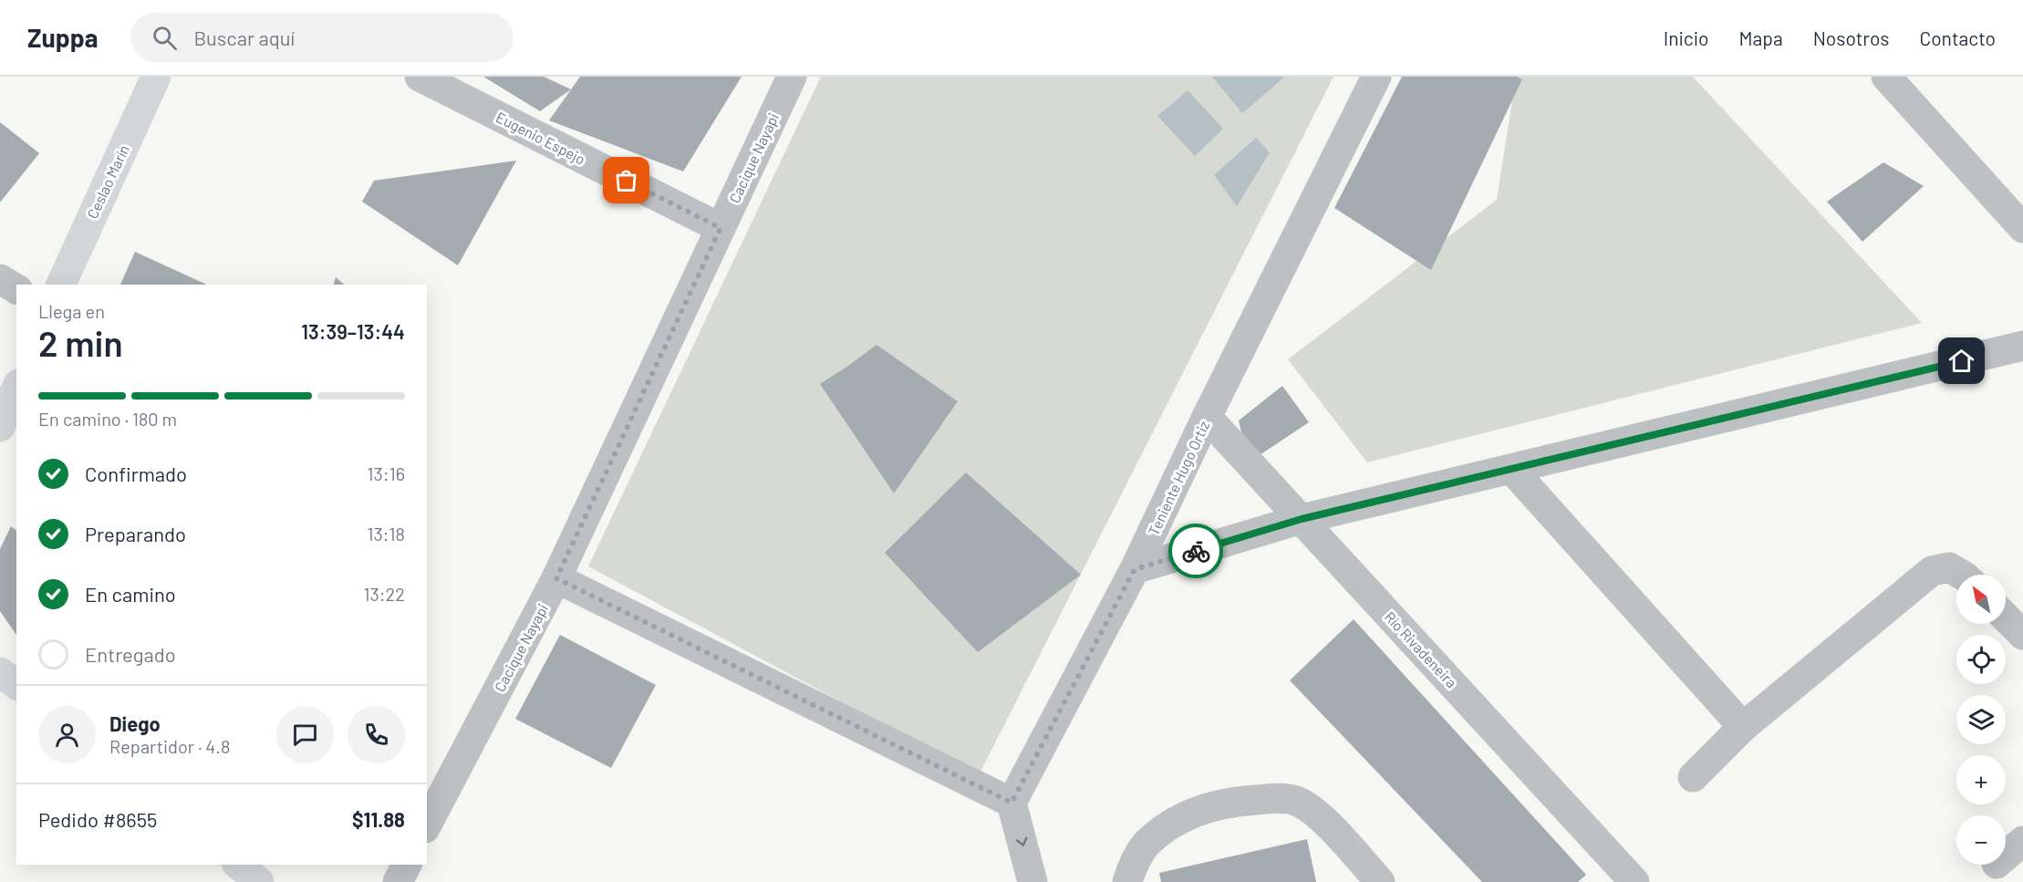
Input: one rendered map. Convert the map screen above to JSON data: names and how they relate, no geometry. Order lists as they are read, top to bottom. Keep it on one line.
{"streets":{"main road":["Ceslao Marín"],"street":["Eugenio Espejo","Cacique Nayapi","Teniente Hugo Ortiz","Río Rivadeneira"]},"crossings":[["Eugenio Espejo","Cacique Nayapi"],["Teniente Hugo Ortiz","Río Rivadeneira"]],"north":"top left","page":{"header":"Zuppa","search":"Buscar aquí","nav":["Inicio","Mapa","Nosotros","Contacto"],"heading":["2 min","Llega en","13:39–13:44"],"panel":["Diego","Repartidor · 4.8","Pedido #8655","$11.88"],"bar":"En camino · 180 m","list":[["Confirmado","13:16"],["Preparando","13:18"],["En camino","13:22"],"Entregado"],"map_buttons":["+","−"]}}
